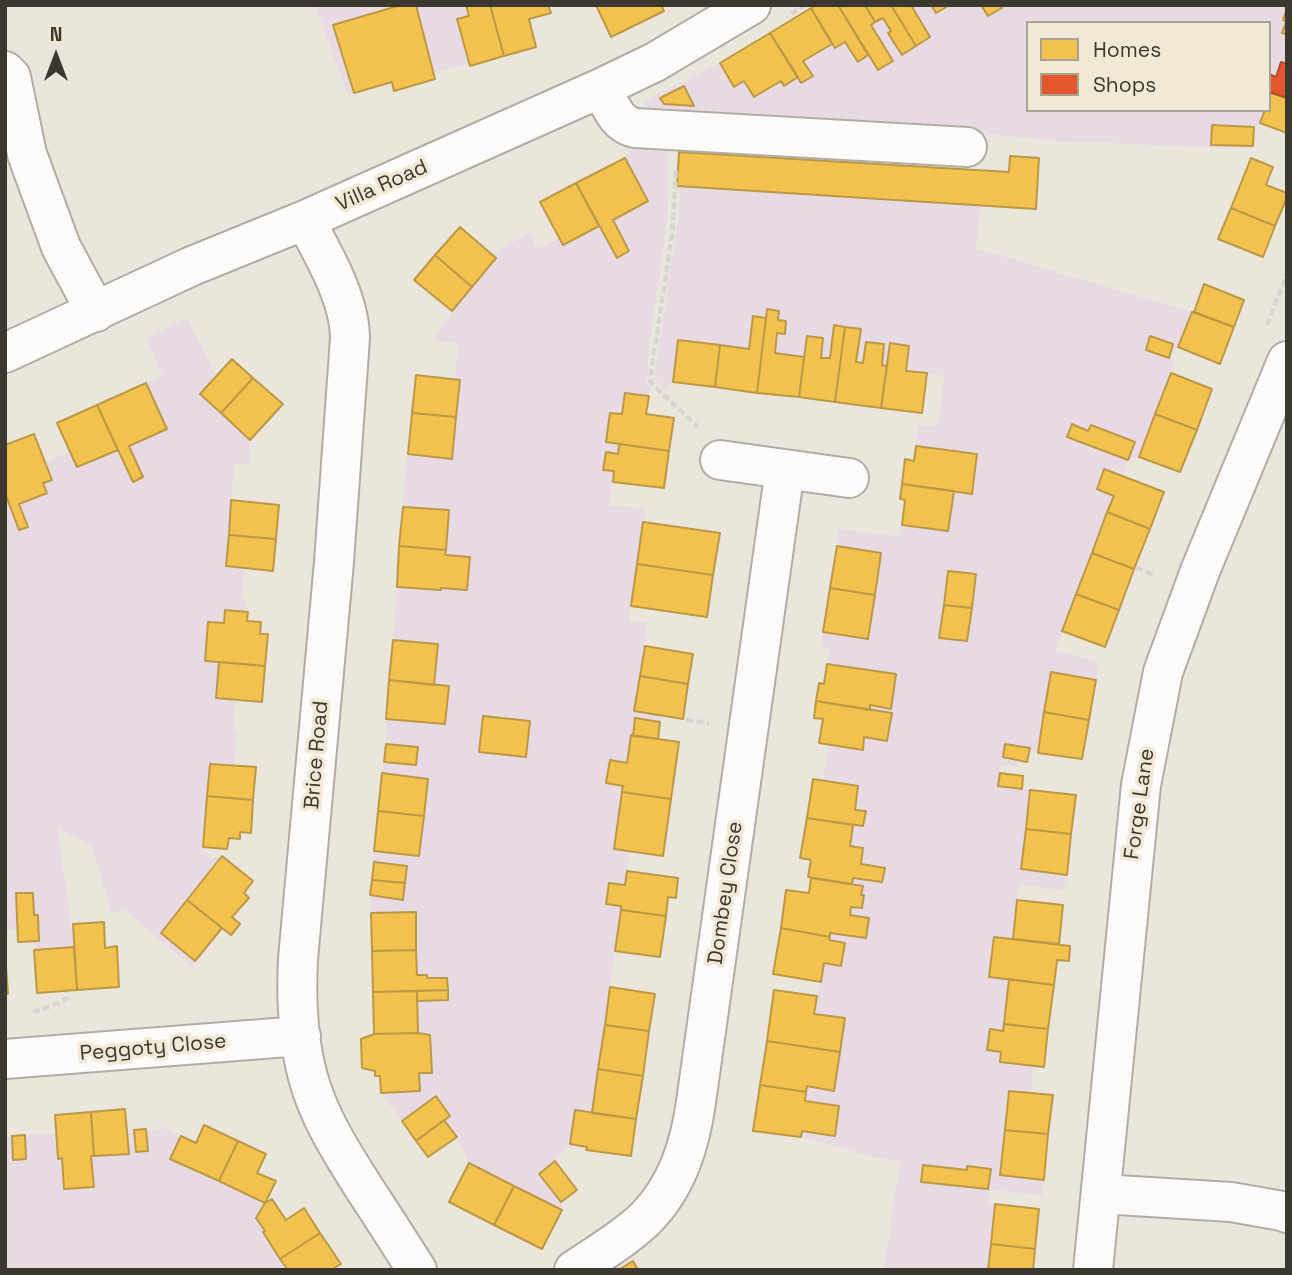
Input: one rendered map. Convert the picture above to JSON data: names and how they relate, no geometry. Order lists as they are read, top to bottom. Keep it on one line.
{"streets":{"street":["Villa Road","Brice Road","Forge Lane","Dombey Close","Peggoty Close"]},"crossings":[["Villa Road","Brice Road"],["Brice Road","Peggoty Close"]],"legend":["Homes","Shops"],"north":"top"}
